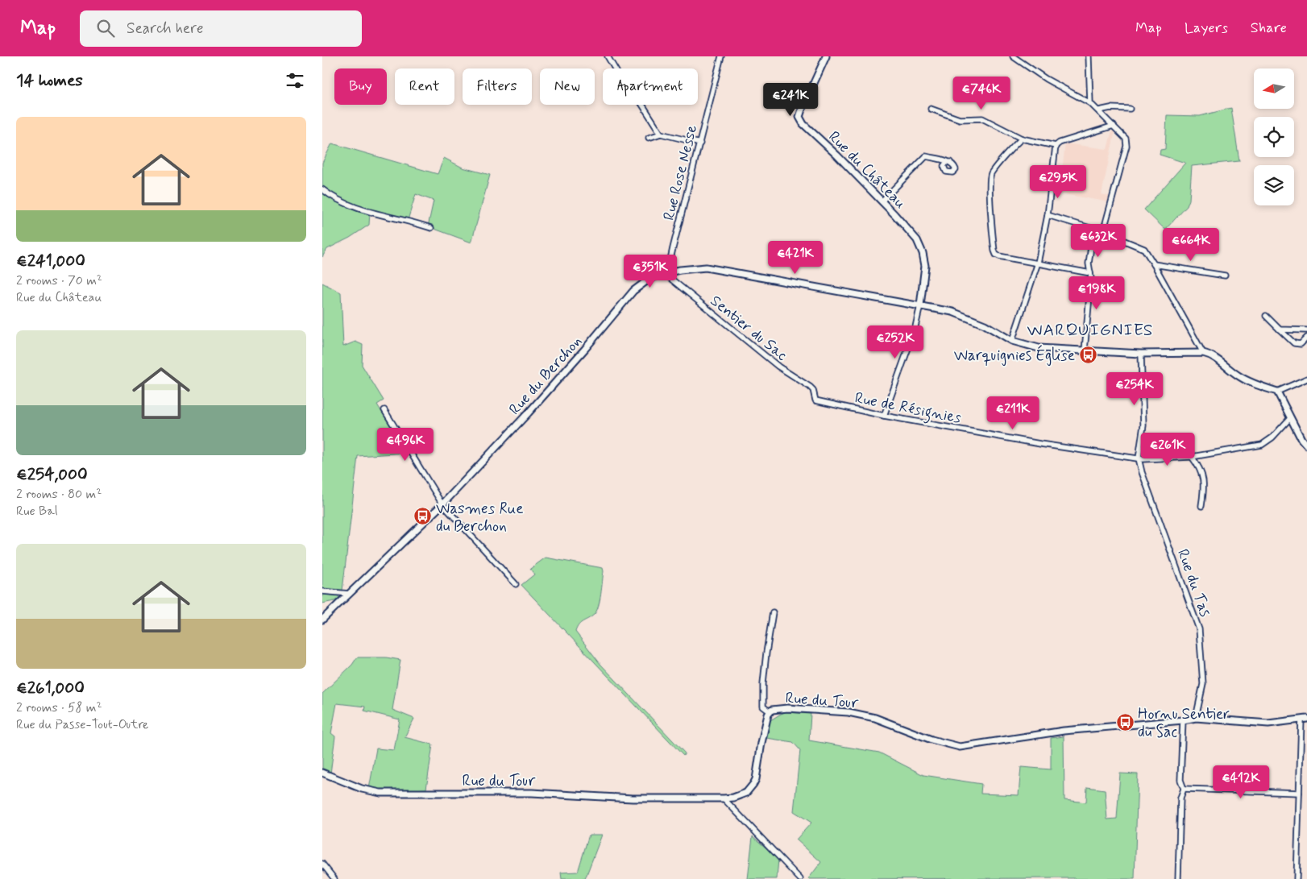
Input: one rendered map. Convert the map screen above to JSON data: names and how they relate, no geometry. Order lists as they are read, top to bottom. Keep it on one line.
{"streets":{"street":["Rue du Château","Rue Rose Nesse","Sentier du Sac","Rue du Berchon","Rue de Résignies","Rue du Tas","Rue du Tour"]},"crossings":[["Rue du Château","Rue du Berchon"],["Rue Rose Nesse","Rue du Berchon"],["Sentier du Sac","Rue du Berchon"],["Sentier du Sac","Rue de Résignies"],["Rue de Résignies","Rue du Tas"],["Rue du Tas","Rue du Tour"]],"districts":["WARQUIGNIES"],"places":{"bus stop":["Warquignies Église","Wasmes Rue du Berchon","Hornu Sentier du Sac"]},"north":"left","page":{"header":"Map","search":"Search here","nav":["Map","Layers","Share"],"heading":"14 homes","chip":["Buy","Rent","Filters","New","Apartment"],"price":["€746K","€241K","€295K","€632K","€664K","€421K","€351K","€198K","€252K","€254K","€211K","€496K","€261K","€412K"],"list":[{"name":"€241,000","note":"2 rooms · 70 m² · Rue du Château"},{"name":"€254,000","note":"2 rooms · 80 m² · Rue Bal"},{"name":"€261,000","note":"2 rooms · 58 m² · Rue du Passe-Tout-Outre"}]}}
